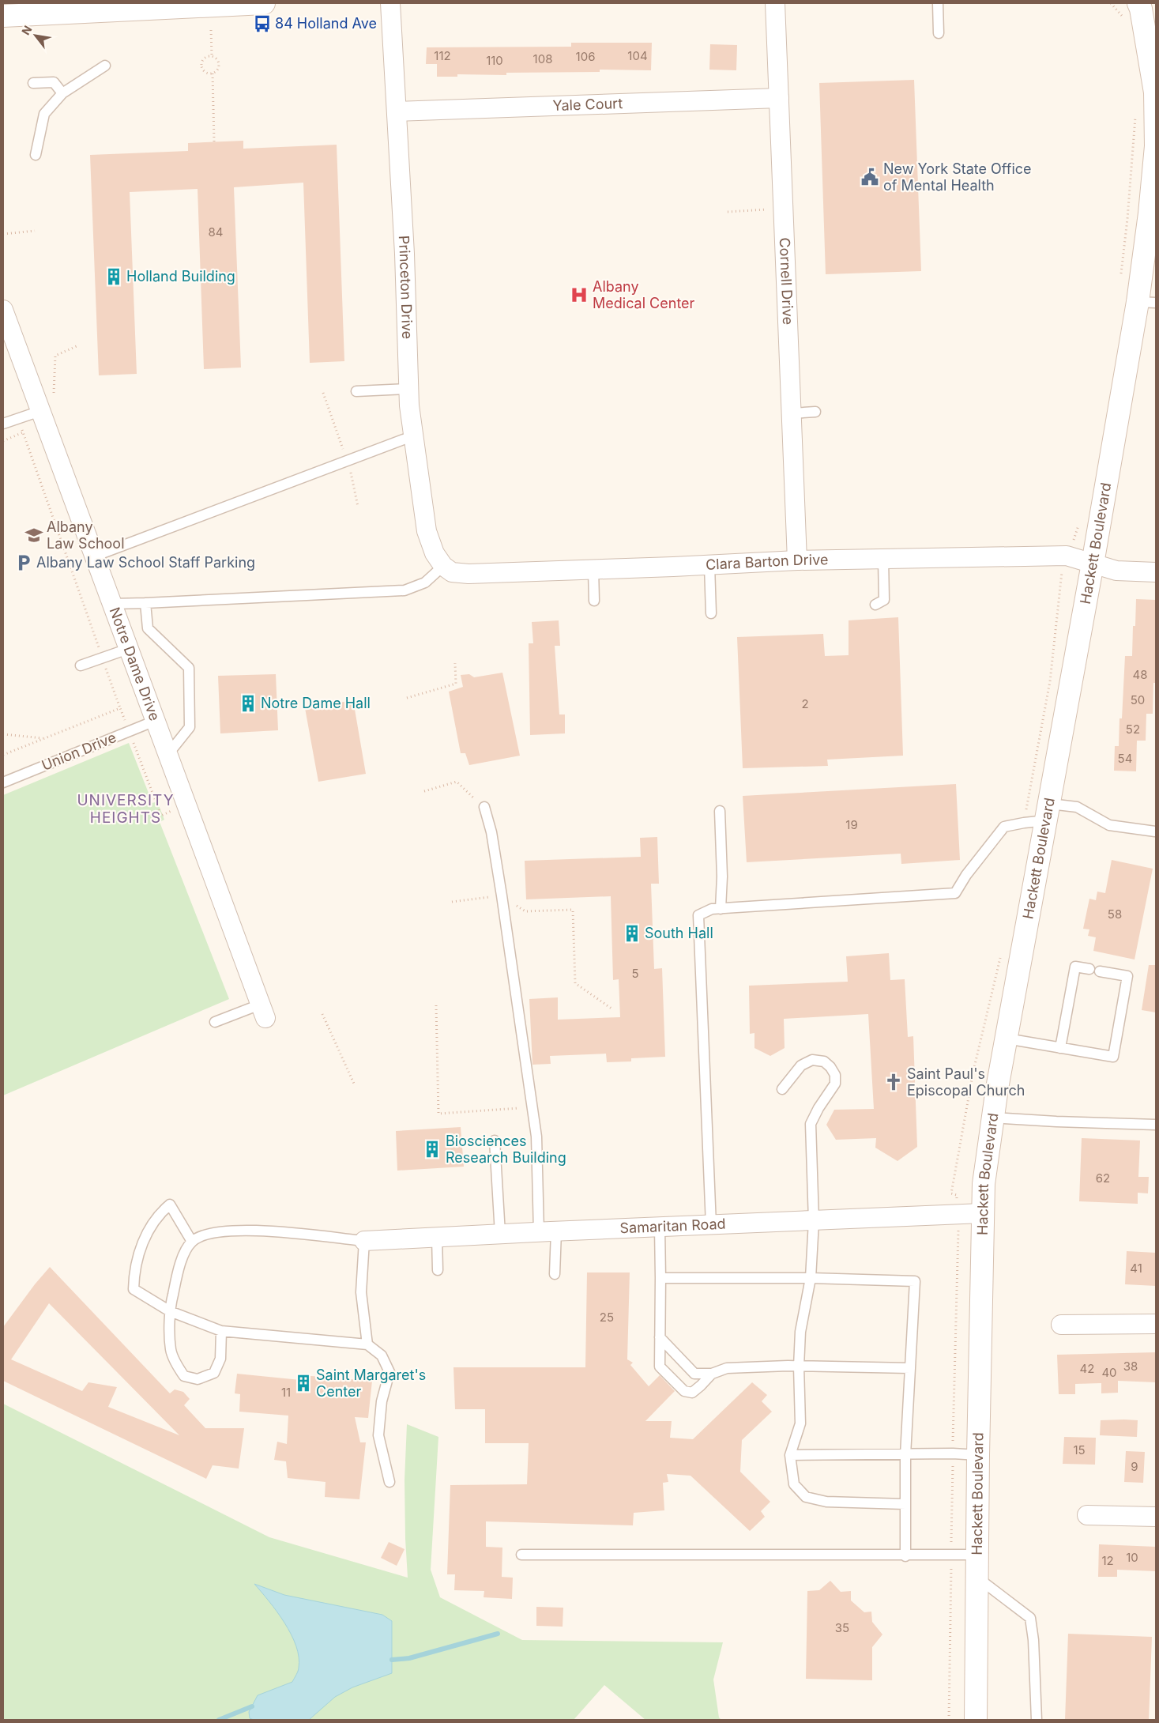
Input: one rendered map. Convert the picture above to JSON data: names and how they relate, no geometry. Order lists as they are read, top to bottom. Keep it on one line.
{"streets":{"street":["Yale Court","Cornell Drive","Princeton Drive","Hackett Boulevard","Clara Barton Drive","Notre Dame Drive","Samaritan Road"],"lane":["Union Drive"]},"crossings":[["Yale Court","Cornell Drive"],["Yale Court","Princeton Drive"],["Cornell Drive","Clara Barton Drive"],["Princeton Drive","Clara Barton Drive"],["Hackett Boulevard","Clara Barton Drive"],["Hackett Boulevard","Samaritan Road"],["Notre Dame Drive","Union Drive"]],"districts":["UNIVERSITY HEIGHTS"],"places":{"bus stop":["84 Holland Ave"],"public building":["New York State Office of Mental Health"],"building":["Holland Building","Notre Dame Hall","South Hall","Biosciences Research Building","Saint Margaret's Center"],"hospital":["Albany Medical Center"],"school or university":["Albany Law School"],"parking":["Albany Law School Staff Parking"],"church":["Saint Paul's Episcopal Church"]},"house_numbers":["112","104","106","108","110","84","48","50","2","52","54","19","58","5","62","41","25","38","42","40","11","15","9","10","12","35"],"north":"top left"}
